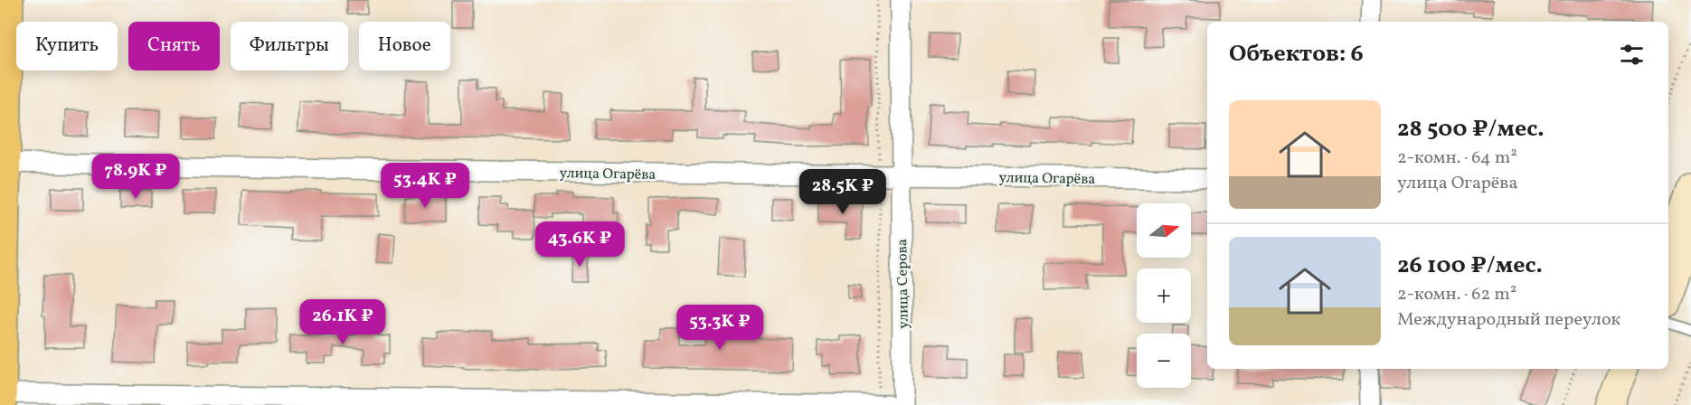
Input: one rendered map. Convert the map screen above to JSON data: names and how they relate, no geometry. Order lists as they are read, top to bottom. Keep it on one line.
{"streets":{"street":["улица Огарёва","улица Серова"]},"crossings":[["улица Огарёва","улица Серова"]],"north":"right","page":{"chip":["Купить","Снять","Фильтры","Новое"],"heading":"Объектов: 6","list":[{"name":"28 500 ₽/мес.","note":"2-комн. · 64 m² · улица Огарёва"},{"name":"26 100 ₽/мес.","note":"2-комн. · 62 m² · Международный переулок"}],"price":["78.9K ₽","53.4K ₽","28.5K ₽","43.6K ₽","26.1K ₽","53.3K ₽"],"map_buttons":["+","−"]}}
